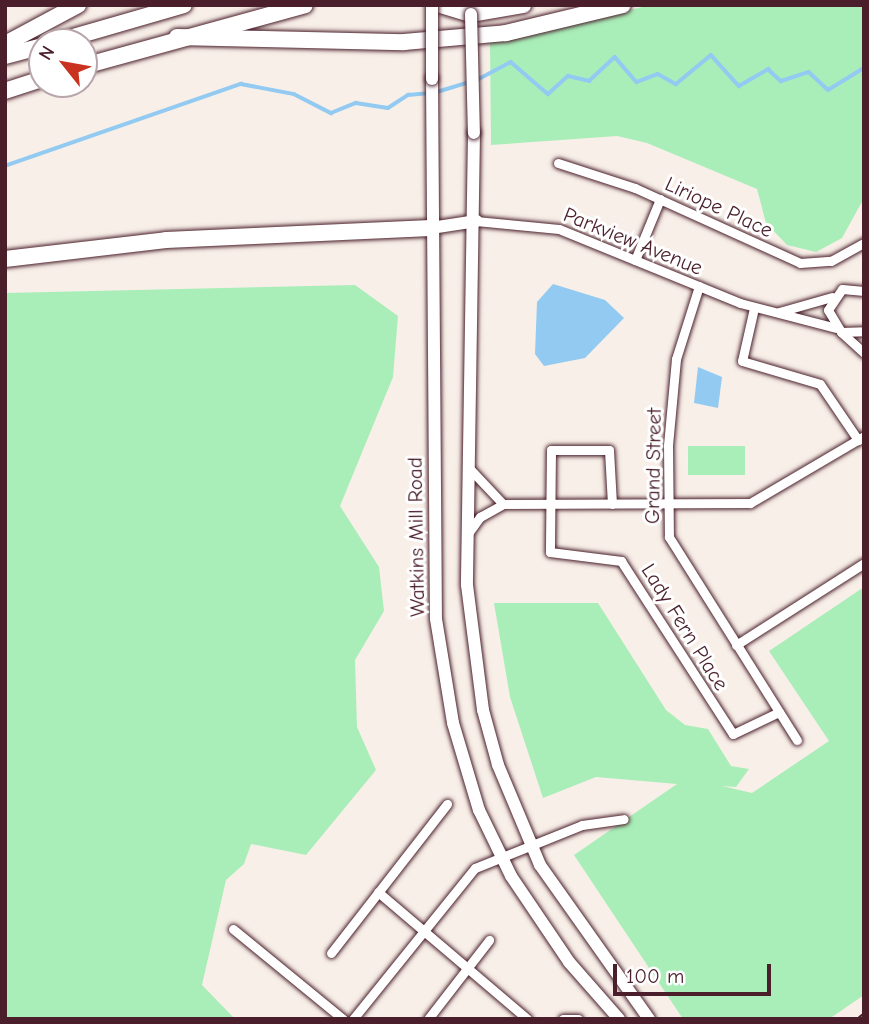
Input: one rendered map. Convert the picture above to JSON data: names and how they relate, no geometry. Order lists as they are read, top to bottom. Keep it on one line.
{"streets":{"main road":["Watkins Mill Road"],"street":["Liriope Place","Parkview Avenue","Grand Street","Lady Fern Place"]},"crossings":[["Parkview Avenue","Grand Street"],["Grand Street","Lady Fern Place"]],"scale_bar":"100 m","north":"top left"}
